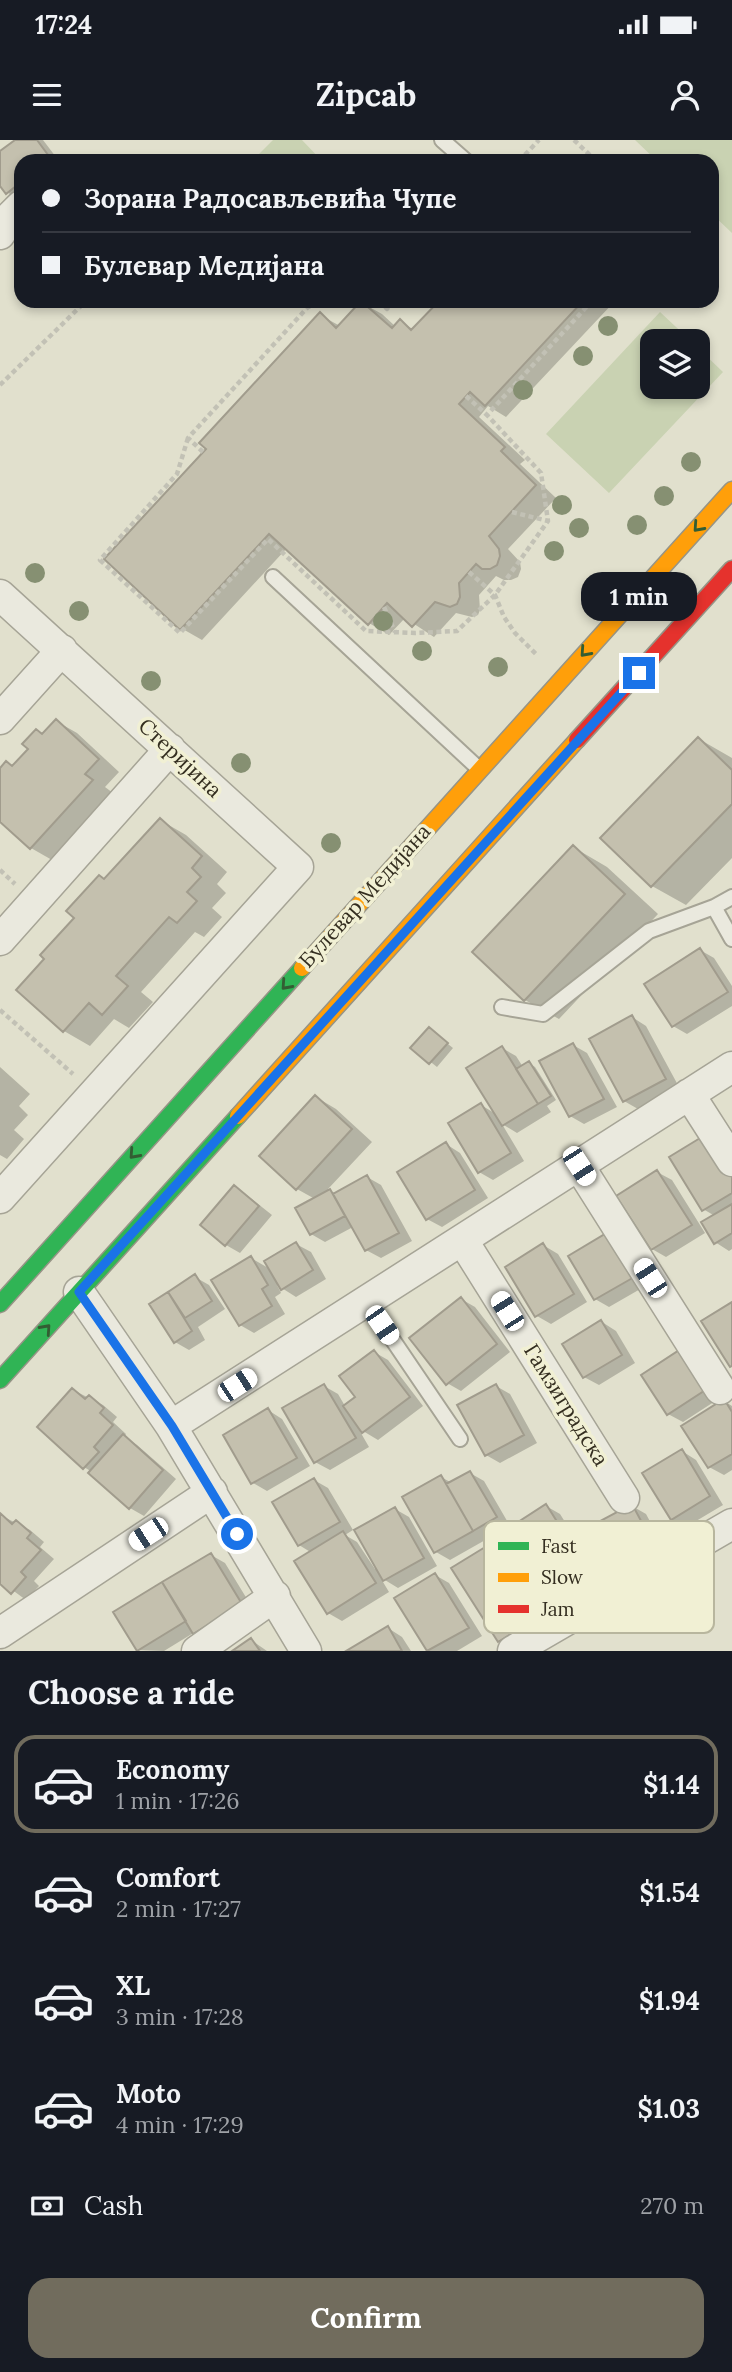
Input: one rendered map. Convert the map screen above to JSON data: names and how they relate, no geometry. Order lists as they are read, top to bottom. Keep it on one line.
{"streets":{"main road":["Булевар Медијана"],"street":["Стеријина","Гамзиградска"]},"legend":["Fast","Slow","Jam"],"page":{"status":"17:24","header":"Zipcab","banner":["Зорана Радосављевића Чупе","Булевар Медијана"],"bubble":"1 min","heading":"Choose a ride","list":[{"name":"Economy","note":"1 min · 17:26","value":"$1.14"},{"name":"Comfort","note":"2 min · 17:27","value":"$1.54"},{"name":"XL","note":"3 min · 17:28","value":"$1.94"},{"name":"Moto","note":"4 min · 17:29","value":"$1.03"}],"pay":["Cash","270 m"],"buttons":"Confirm"}}
